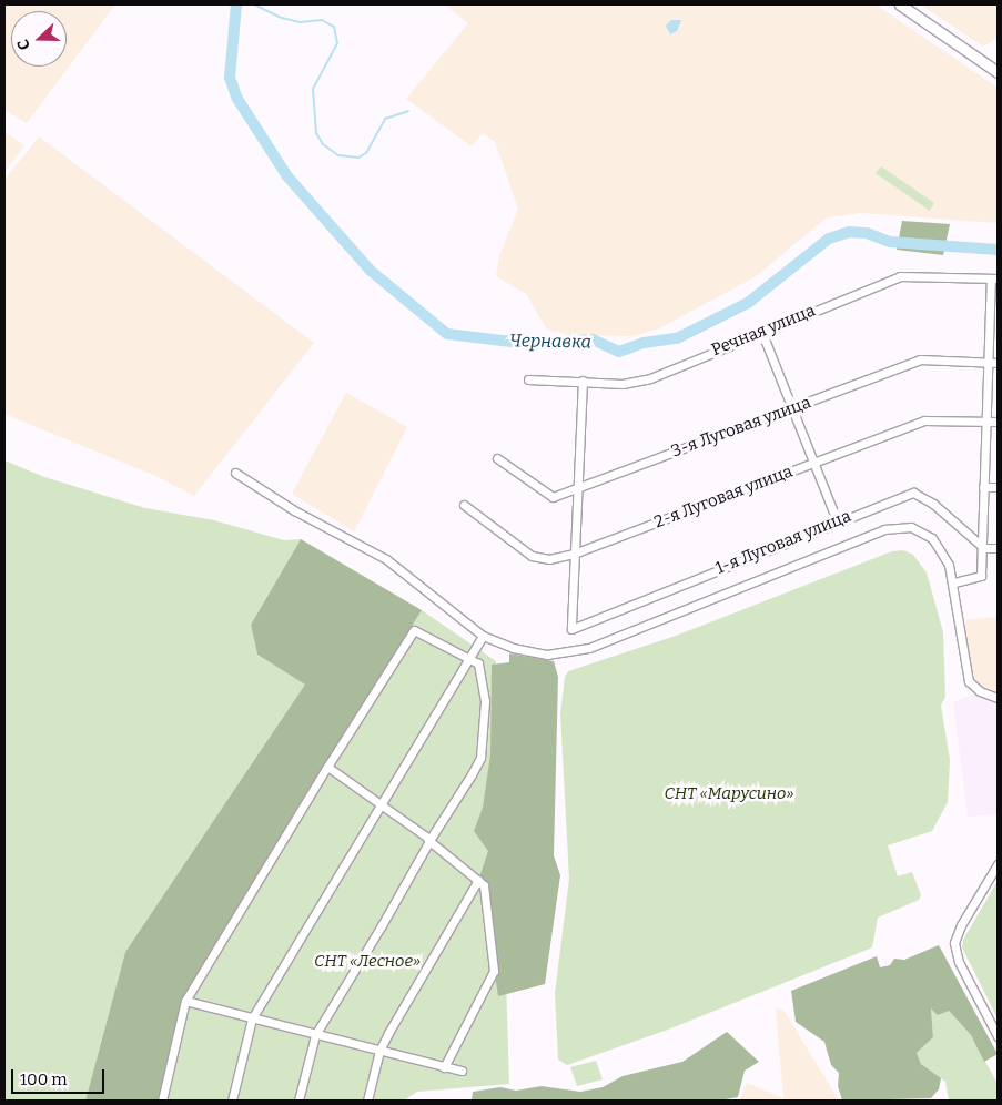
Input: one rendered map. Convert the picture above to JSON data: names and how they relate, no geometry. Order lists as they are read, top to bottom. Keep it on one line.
{"streets":{"street":["Речная улица","3-я Луговая улица","2-я Луговая улица","1-я Луговая улица"]},"crossings":[["2-я Луговая улица","1-я Луговая улица"]],"water":["Чернавка"],"parks":["СНТ «Марусино»","СНТ «Лесное»"],"scale_bar":"100 m","north":"left"}
